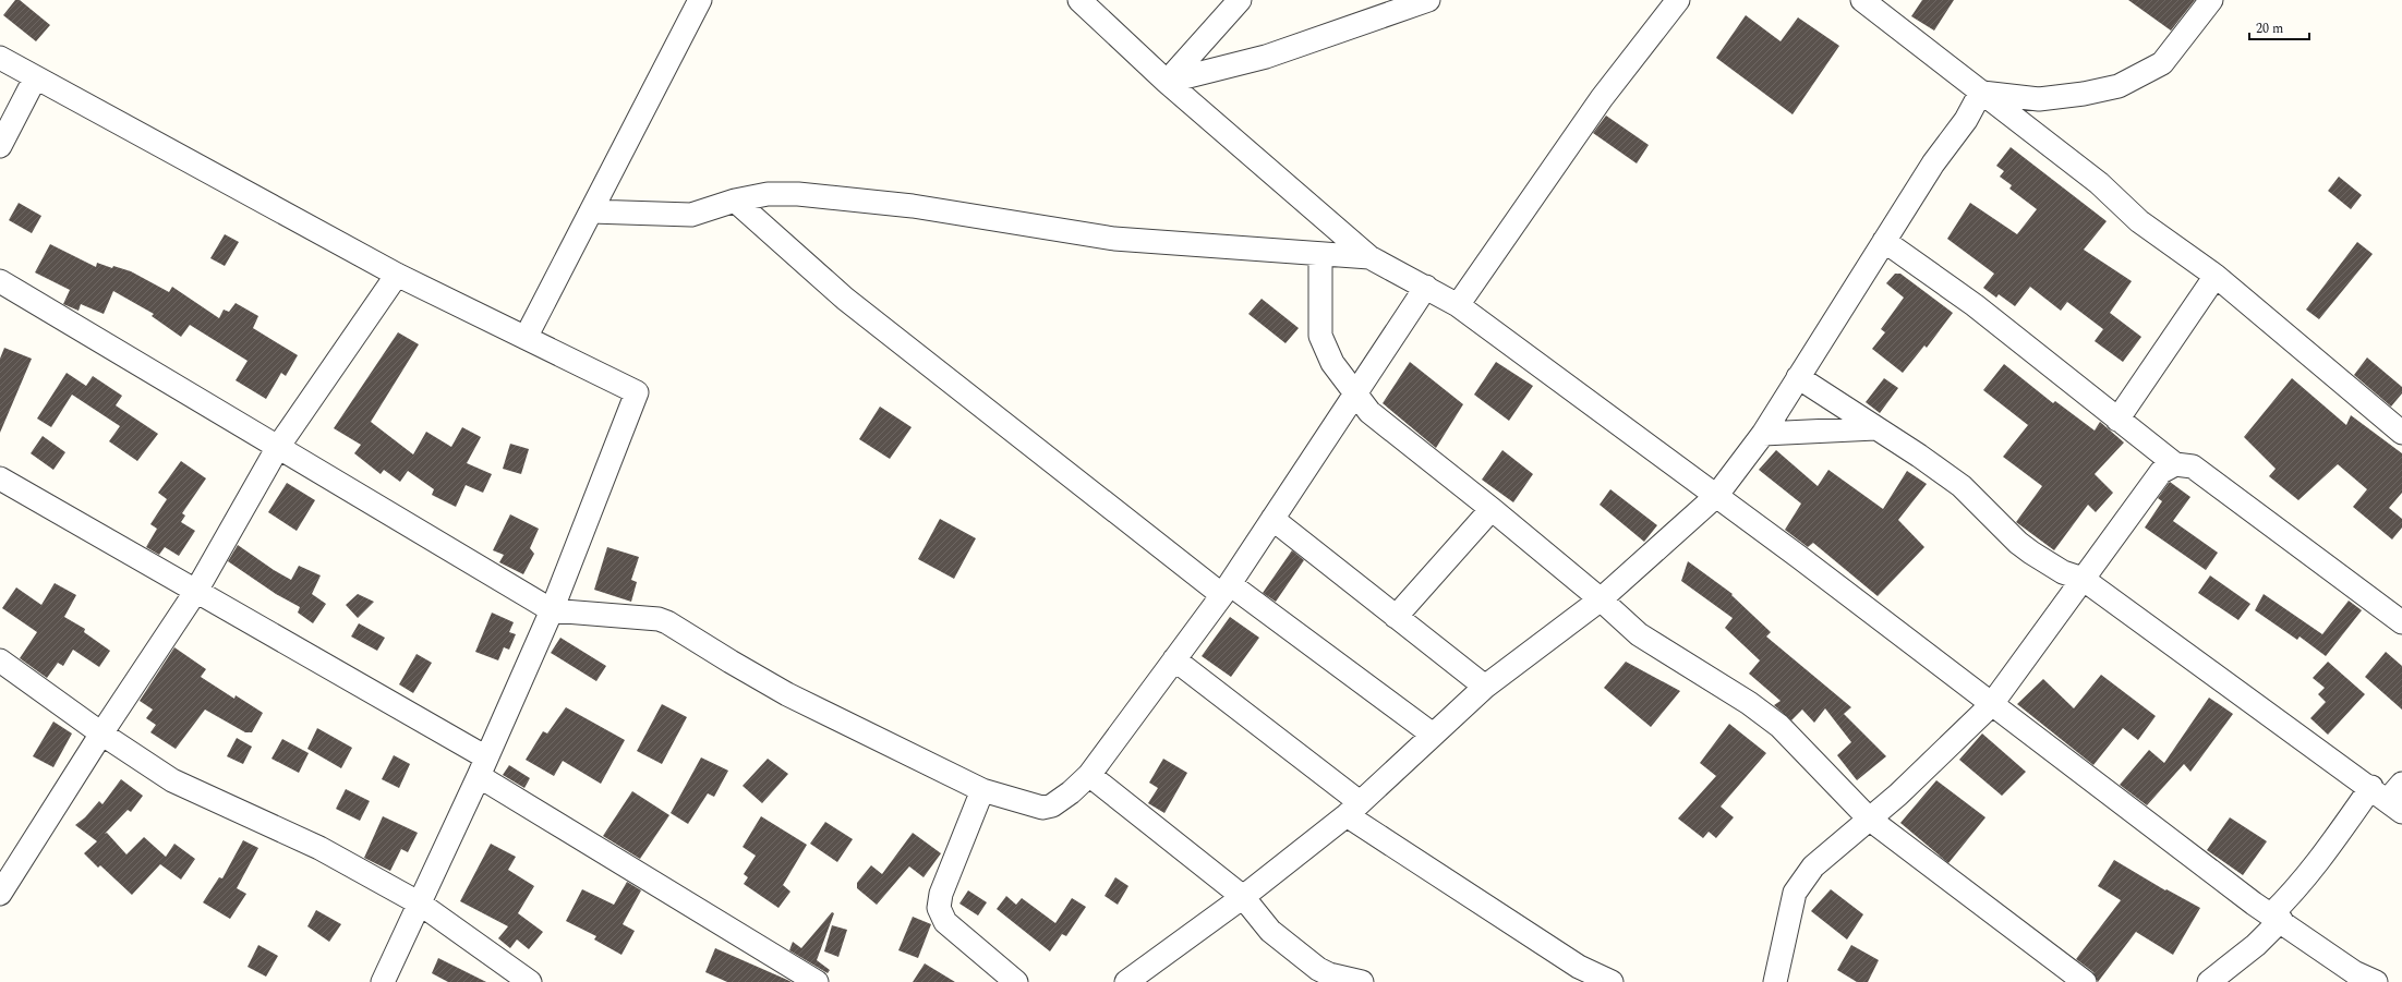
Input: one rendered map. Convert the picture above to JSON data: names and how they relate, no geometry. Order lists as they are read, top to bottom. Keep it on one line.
{"scale_bar":"20 m"}
